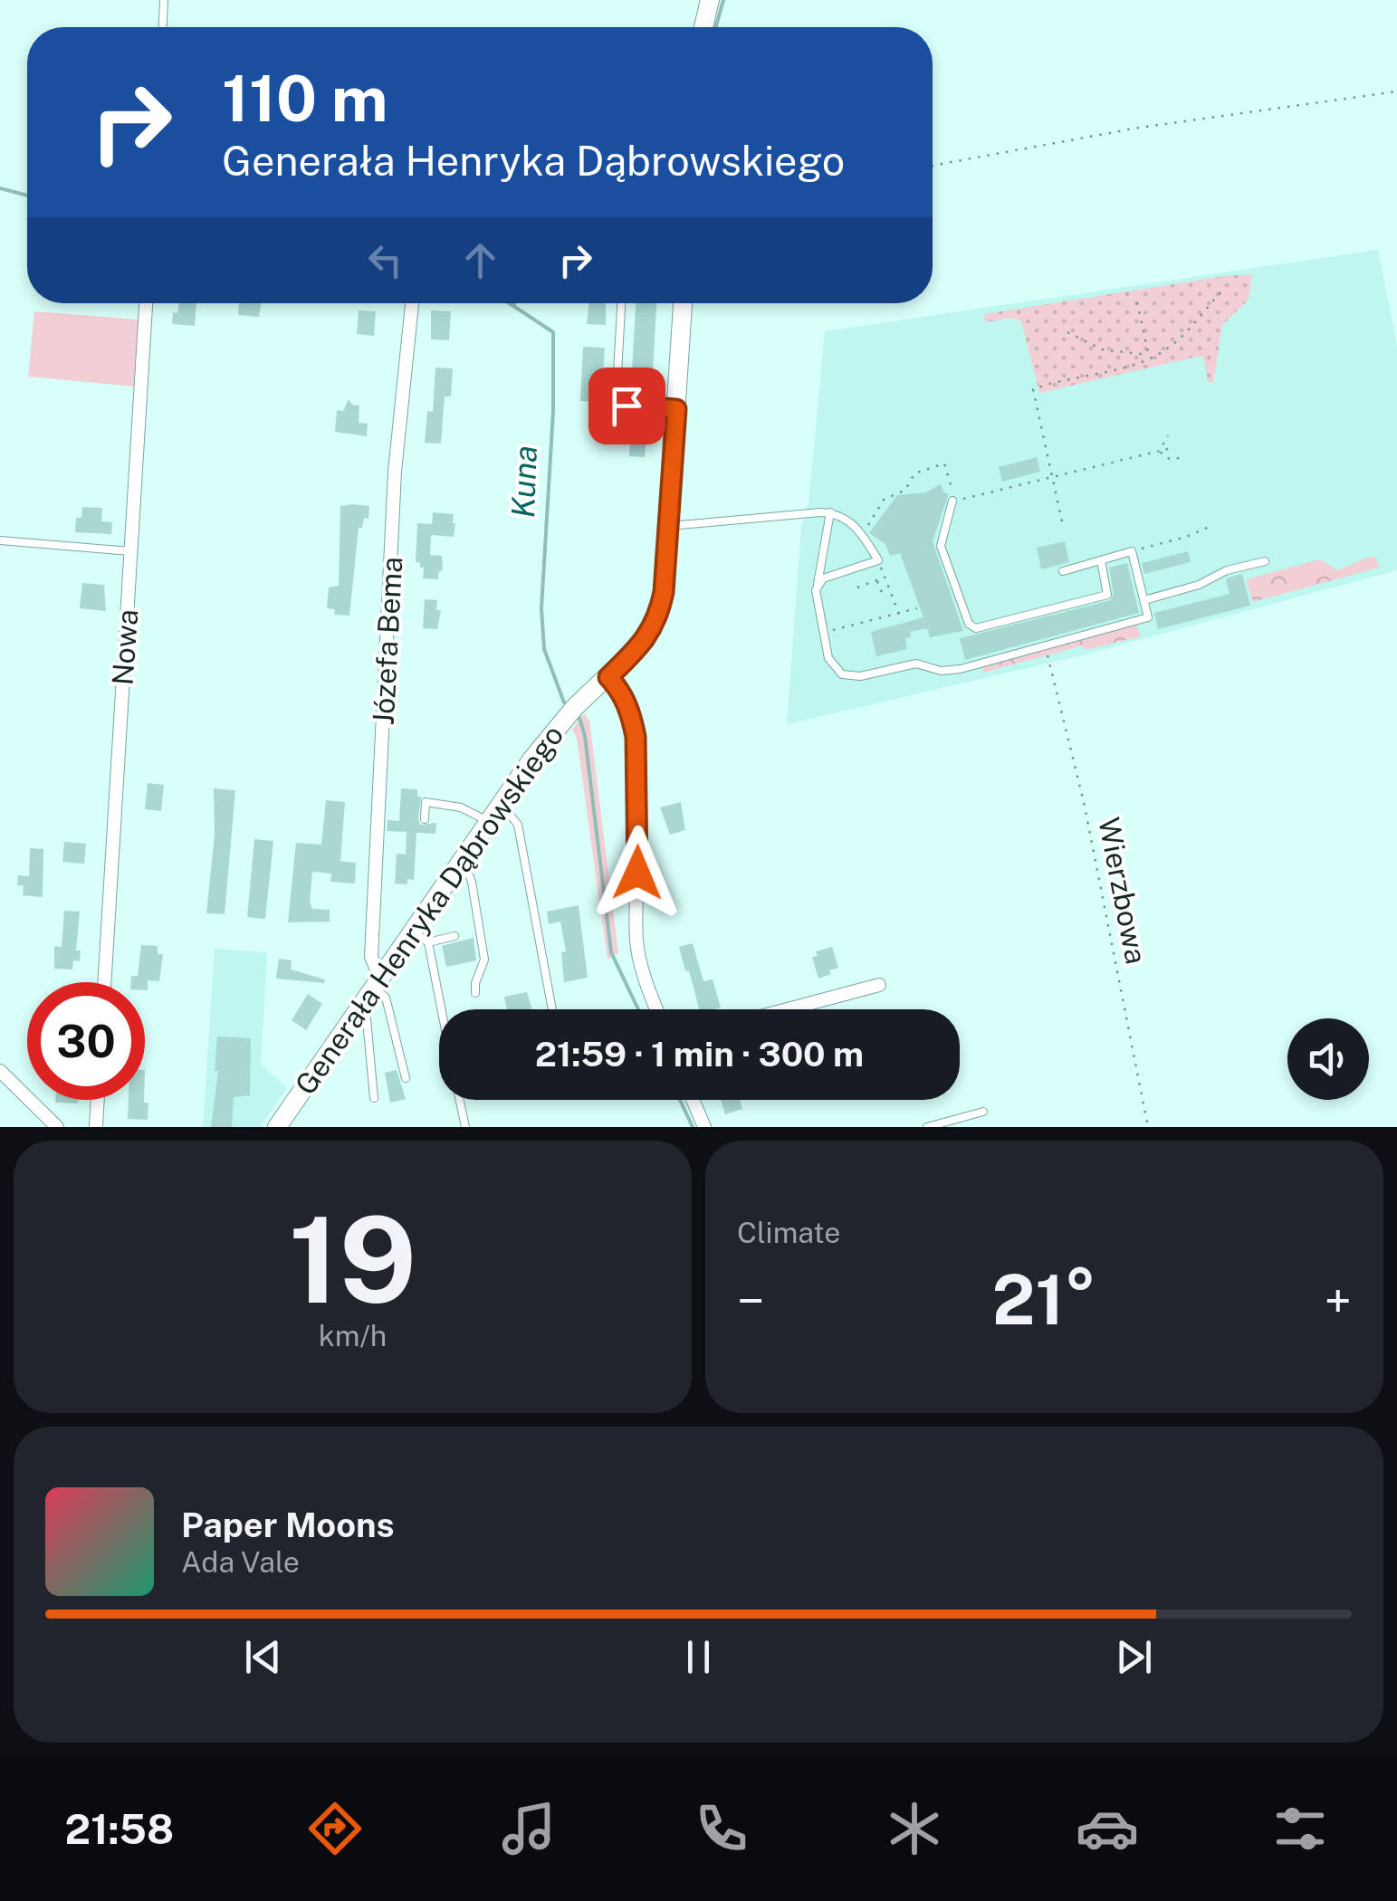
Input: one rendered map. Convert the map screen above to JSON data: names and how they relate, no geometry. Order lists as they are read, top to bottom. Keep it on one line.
{"streets":{"street":["Józefa Bema","Nowa","Generała Henryka Dąbrowskiego"],"path":["Wierzbowa"]},"crossings":[["Józefa Bema","Generała Henryka Dąbrowskiego"]],"water":["Kuna"],"page":{"turn":["110 m","Generała Henryka Dąbrowskiego"],"limit":"30","trip":"21:59 · 1 min · 300 m","tile":[["19","km/h"],"Climate"],"heat":["−","21°","+"],"song":["Paper Moons","Ada Vale"],"tabs":"21:58"}}
